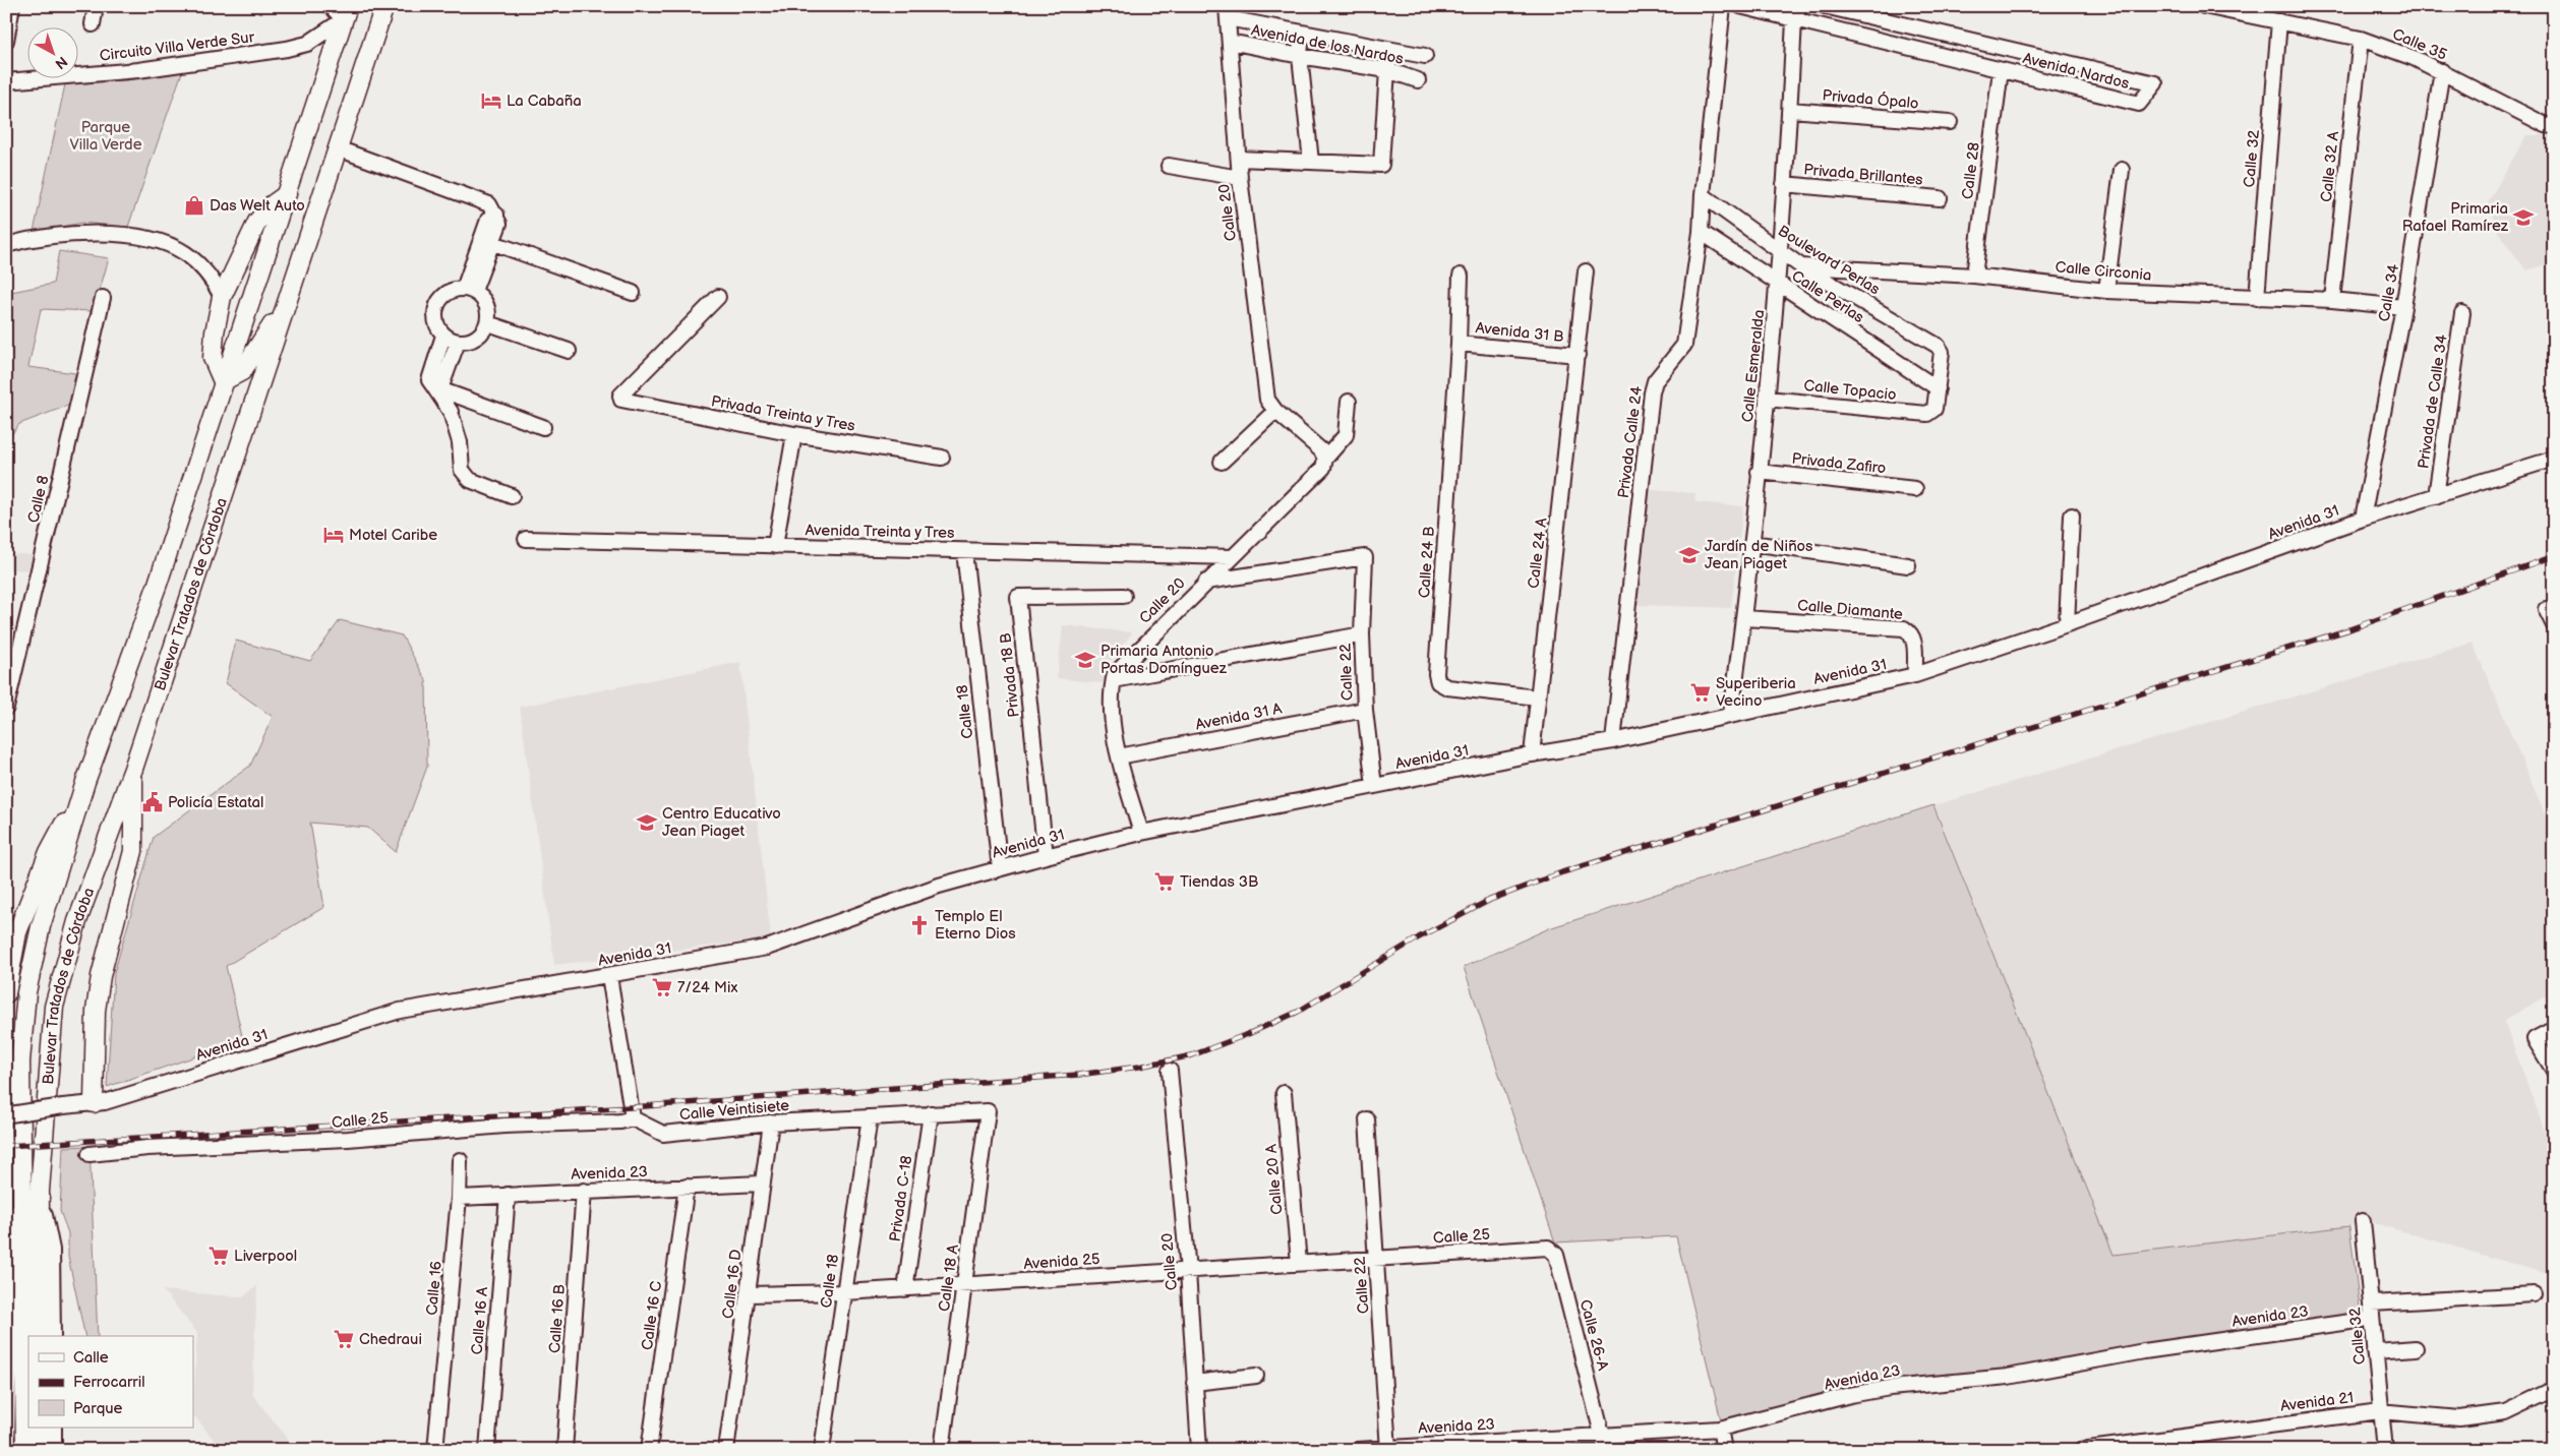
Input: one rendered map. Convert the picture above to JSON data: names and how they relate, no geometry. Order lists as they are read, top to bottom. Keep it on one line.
{"streets":{"main road":["Bulevar Tratados de Córdoba"],"street":["Avenida de los Nardos","Calle 35","Circuito Villa Verde Sur","Avenida Nardos","Privada Ópalo","Calle 32","Calle 32 A","Calle 28","Privada Brillantes","Calle 20","Boulevard Perlas","Calle Circonia","Calle 34","Calle Perlas","Avenida 31 B","Calle Esmeralda","Calle Topacio","Privada de Calle 34","Privada Treinta y Tres","Privada Calle 24","Privada Zafiro","Calle 8","Avenida 31","Avenida Treinta y Tres","Calle 24 A","Calle 24 B","Calle Diamante","Calle 22","Privada 18 B","Calle 18","Avenida 31 A","Calle Veintisiete","Calle 25","Avenida 23","Calle 20 A","Privada C-18","Avenida 25","Calle 18 A","Calle 16 D","Calle 16","Calle 16 C","Calle 16 B","Calle 16 A","Calle 26-A","Avenida 21"]},"crossings":[["Avenida de los Nardos","Calle 20"],["Calle 35","Calle 32"],["Calle 35","Calle 32 A"],["Calle 35","Calle 34"],["Circuito Villa Verde Sur","Bulevar Tratados de Córdoba"],["Avenida Nardos","Calle 28"],["Avenida Nardos","Calle Esmeralda"],["Privada Ópalo","Calle Esmeralda"],["Calle 32","Calle Circonia"],["Calle 32","Avenida 23"],["Calle 32","Avenida 21"],["Calle 32 A","Calle Circonia"],["Calle 28","Calle Circonia"],["Privada Brillantes","Calle Esmeralda"],["Calle 20","Avenida Treinta y Tres"],["Calle 20","Calle 22"],["Calle 20","Avenida 25"],["Boulevard Perlas","Calle Circonia"],["Boulevard Perlas","Calle Perlas"],["Boulevard Perlas","Calle Esmeralda"],["Boulevard Perlas","Calle Topacio"],["Boulevard Perlas","Privada Calle 24"],["Calle Circonia","Calle 34"],["Calle 34","Avenida 31"],["Calle Perlas","Calle Esmeralda"],["Calle Perlas","Calle Topacio"],["Calle Perlas","Privada Calle 24"],["Avenida 31 B","Calle 24 A"],["Avenida 31 B","Calle 24 B"],["Calle Esmeralda","Calle Topacio"],["Calle Esmeralda","Privada Zafiro"],["Calle Esmeralda","Avenida 31"],["Calle Esmeralda","Calle Diamante"],["Privada de Calle 34","Avenida 31"],["Privada Calle 24","Avenida 31"],["Avenida 31","Calle 24 A"],["Avenida 31","Calle Diamante"],["Avenida 31","Calle 22"],["Avenida 31","Privada 18 B"],["Avenida 31","Calle 18"],["Avenida Treinta y Tres","Calle 18"],["Calle 24 A","Calle 24 B"],["Calle 22","Avenida 31 A"],["Calle 22","Calle 25"],["Calle 22","Avenida 23"],["Calle 22","Avenida 25"],["Calle 18","Calle Veintisiete"],["Calle 18","Avenida 25"],["Calle Veintisiete","Calle 25"],["Calle Veintisiete","Privada C-18"],["Calle Veintisiete","Calle 18 A"],["Calle Veintisiete","Calle 16 D"],["Calle 25","Avenida 25"],["Calle 25","Calle 26-A"],["Avenida 23","Calle 16 D"],["Avenida 23","Calle 16"],["Avenida 23","Calle 16 C"],["Avenida 23","Calle 16 B"],["Avenida 23","Calle 16 A"],["Avenida 23","Calle 26-A"],["Calle 20 A","Avenida 25"],["Privada C-18","Avenida 25"],["Avenida 25","Calle 18 A"],["Avenida 25","Calle 16 D"]],"parks":["Parque Villa Verde"],"places":{"hotel":["La Cabaña","Motel Caribe"],"shop":["Das Welt Auto"],"school or university":["Primaria Rafael Ramírez","Jardín de Niños Jean Piaget","Primaria Antonio Portas Domínguez","Centro Educativo Jean Piaget"],"supermarket":["Superiberia Vecino","Tiendas 3B","7/24 Mix","Liverpool","Chedraui"],"public building":["Policía Estatal"],"church":["Templo El Eterno Dios"]},"legend":["Calle","Ferrocarril","Parque"],"north":"bottom right"}
